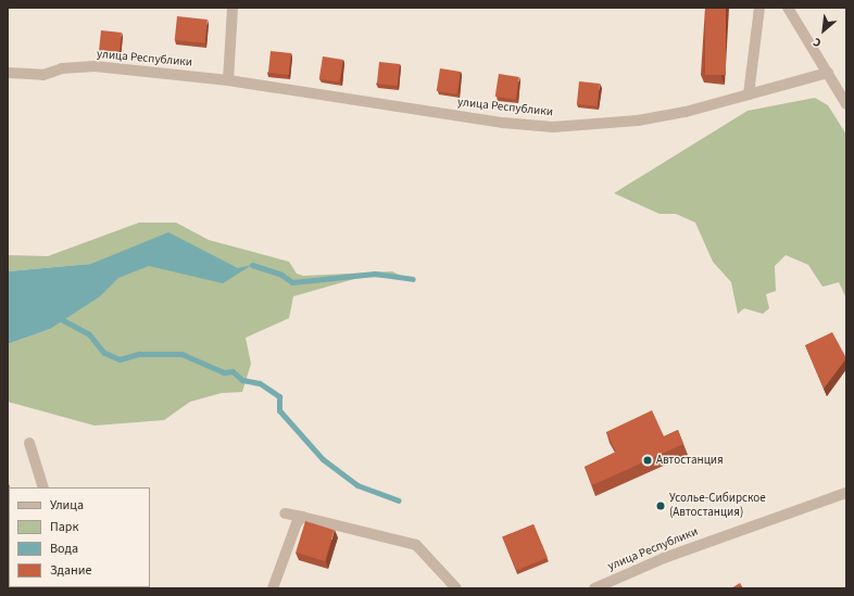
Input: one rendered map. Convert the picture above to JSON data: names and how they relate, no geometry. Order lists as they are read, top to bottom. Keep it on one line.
{"streets":{"street":["улица Республики"]},"places":["Автостанция","Усолье-Сибирское (Автостанция)"],"legend":["Улица","Парк","Вода","Здание"],"north":"bottom left"}
